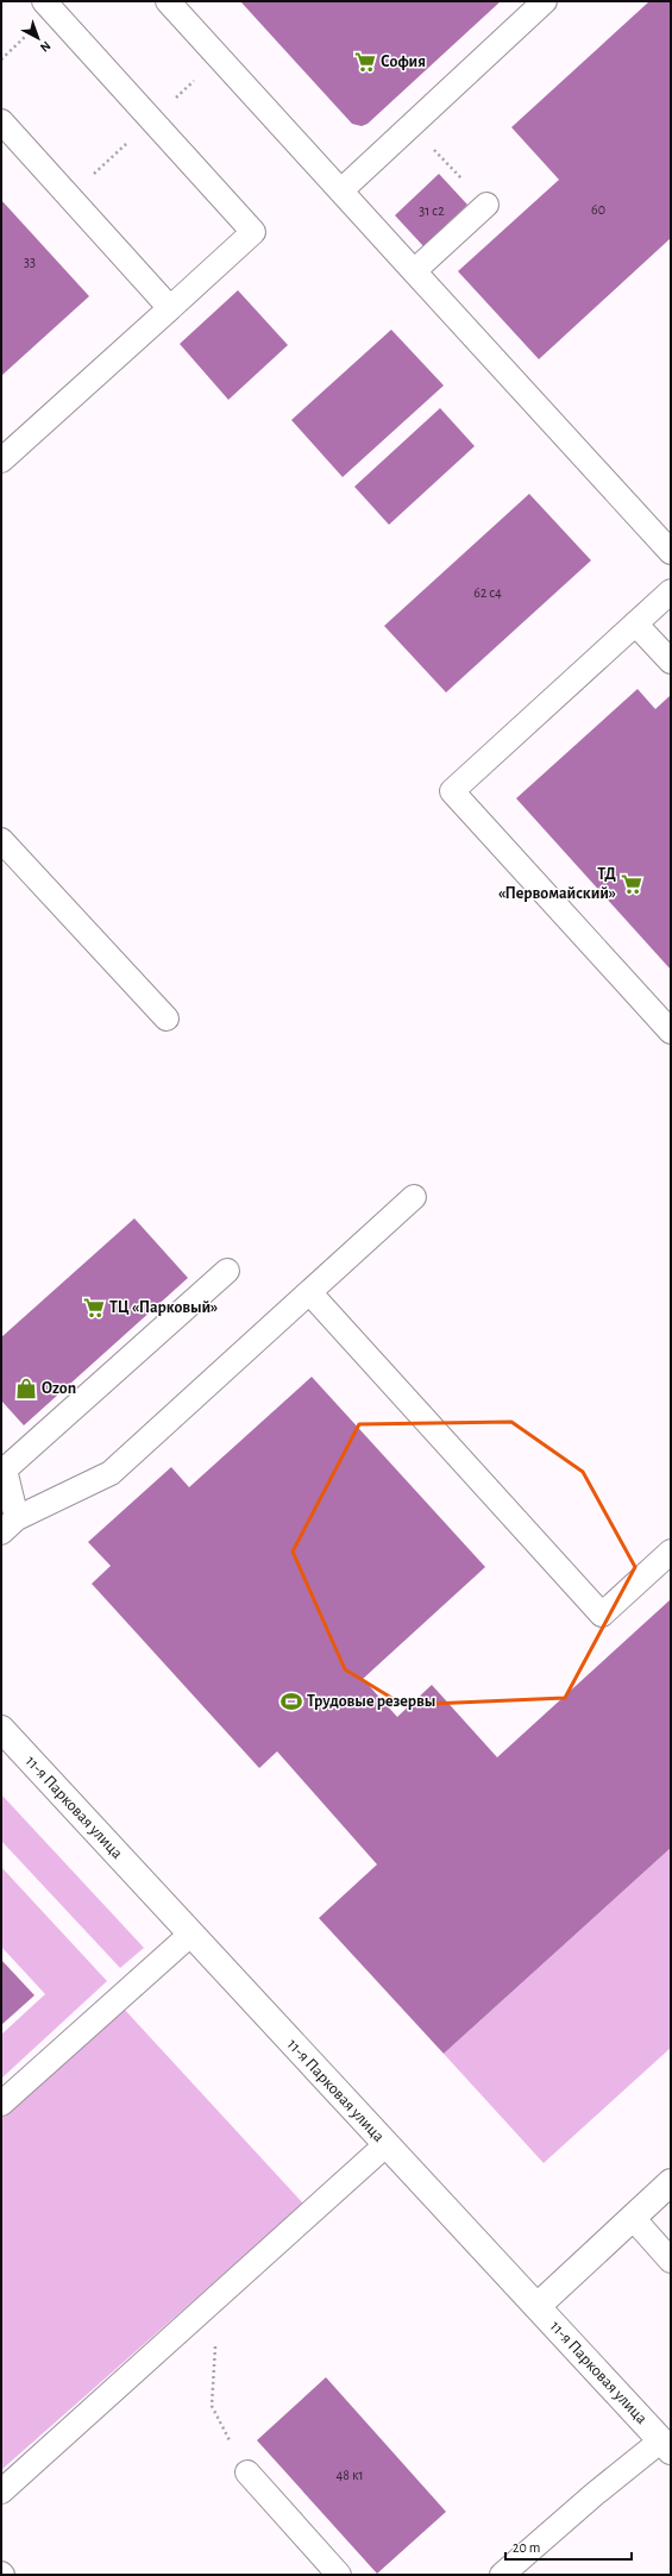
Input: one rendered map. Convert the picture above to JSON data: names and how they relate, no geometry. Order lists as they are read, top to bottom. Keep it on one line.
{"streets":{"street":["11-я Парковая улица"]},"places":{"supermarket":["София","ТД «Первомайский»","ТЦ «Парковый»"],"shop":["Ozon"],"sports":["Трудовые резервы"]},"house_numbers":["60","31 с2","33","62 c4","48 к1"],"scale_bar":"20 m","north":"bottom right"}
